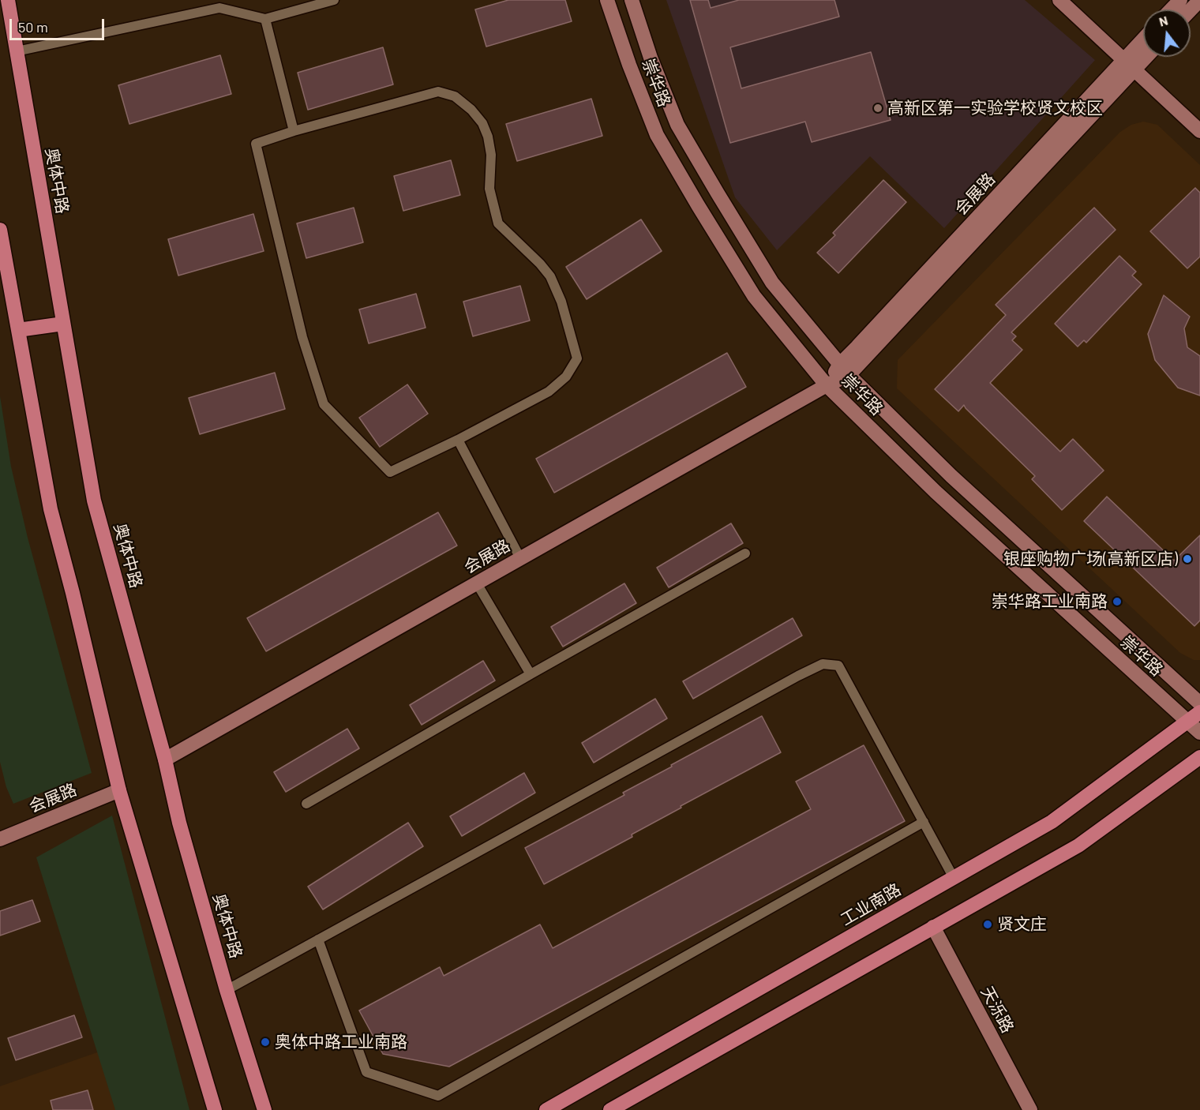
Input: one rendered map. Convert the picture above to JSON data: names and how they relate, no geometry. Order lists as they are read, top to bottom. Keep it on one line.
{"streets":{"main road":["崇华路","奥体中路","会展路","工业南路","天泺路"]},"crossings":[["崇华路","会展路"],["崇华路","工业南路"],["奥体中路","会展路"]],"places":["高新区第一实验学校贤文校区","银座购物广场(高新区店)","崇华路工业南路","贤文庄","奥体中路工业南路"],"scale_bar":"50 m","north":"top"}
